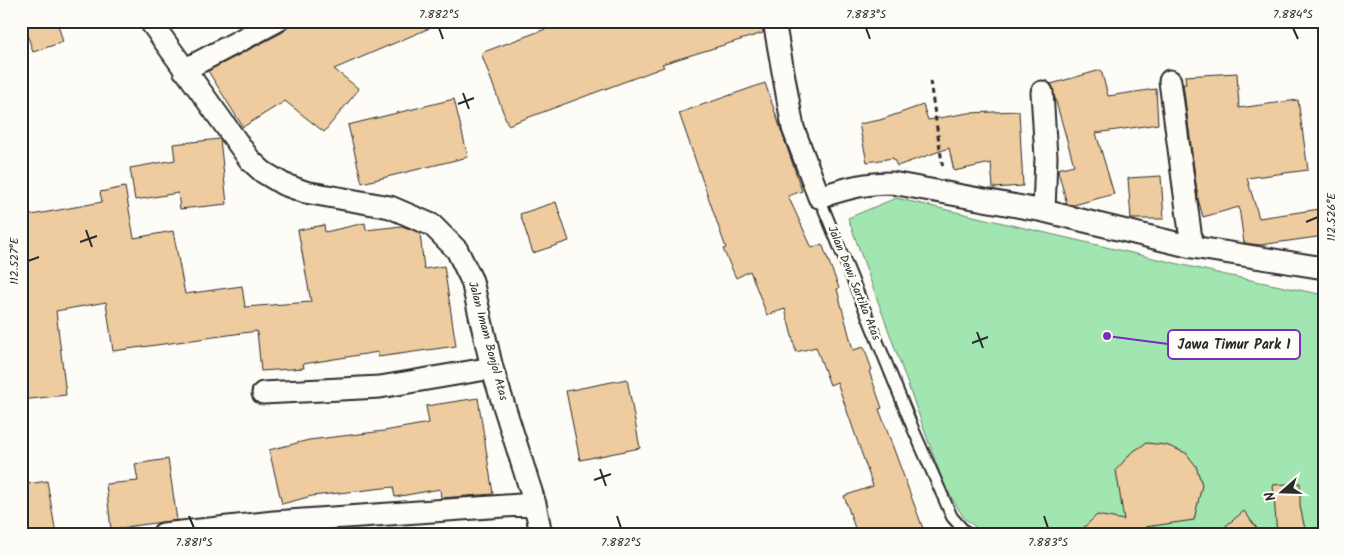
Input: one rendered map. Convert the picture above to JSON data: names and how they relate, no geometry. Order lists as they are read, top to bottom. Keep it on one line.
{"streets":{"street":["Jalan Dewi Sartika Atas","Jalan Imam Bonjol Atas"]},"places":["Jawa Timur Park 1"],"north":"left","coordinates":["7.882°S","7.883°S","7.884°S","112.526°E","112.527°E","7.881°S"]}
